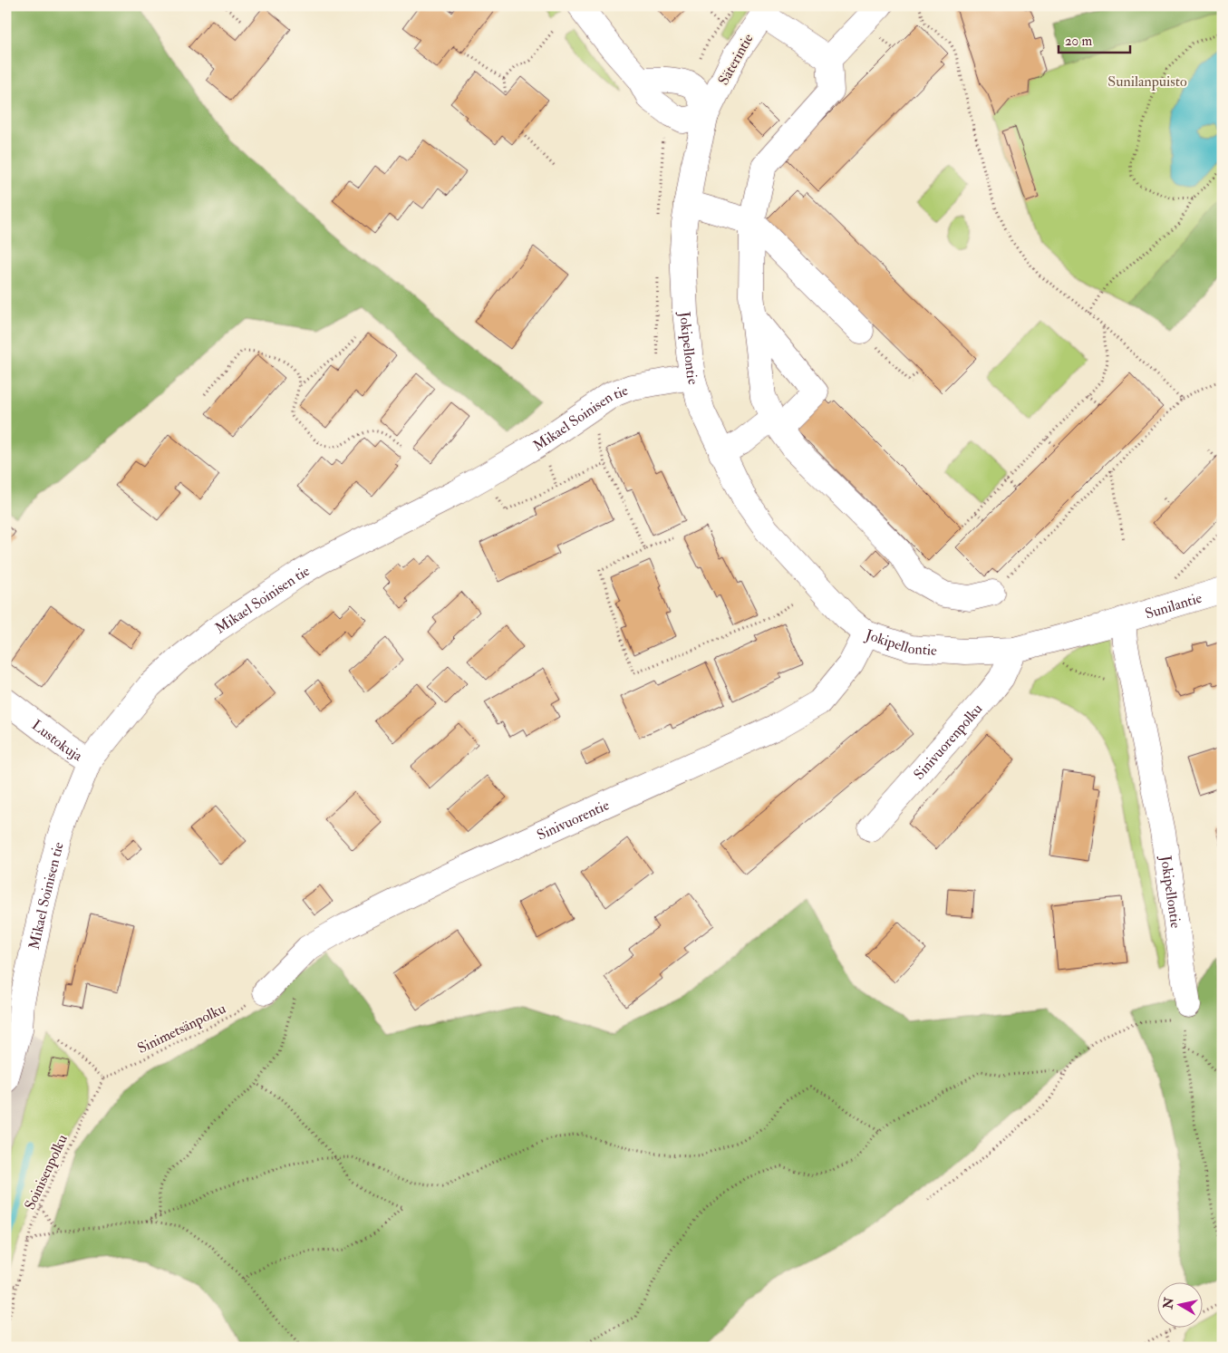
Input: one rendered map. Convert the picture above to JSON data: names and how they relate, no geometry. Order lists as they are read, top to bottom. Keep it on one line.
{"streets":{"street":["Säterintie","Jokipellontie","Mikael Soinisen tie","Sunilantie","Lustokuja","Sinivuorenpolku","Sinivuorentie"],"path":["Sinimetsänpolku","Soinisenpolku"]},"crossings":[["Säterintie","Jokipellontie"],["Jokipellontie","Mikael Soinisen tie"],["Jokipellontie","Sunilantie"],["Jokipellontie","Sinivuorenpolku"],["Jokipellontie","Sinivuorentie"],["Mikael Soinisen tie","Lustokuja"],["Sinivuorentie","Sinimetsänpolku"],["Sinimetsänpolku","Soinisenpolku"]],"parks":["Sunilanpuisto"],"scale_bar":"20 m","north":"left"}
